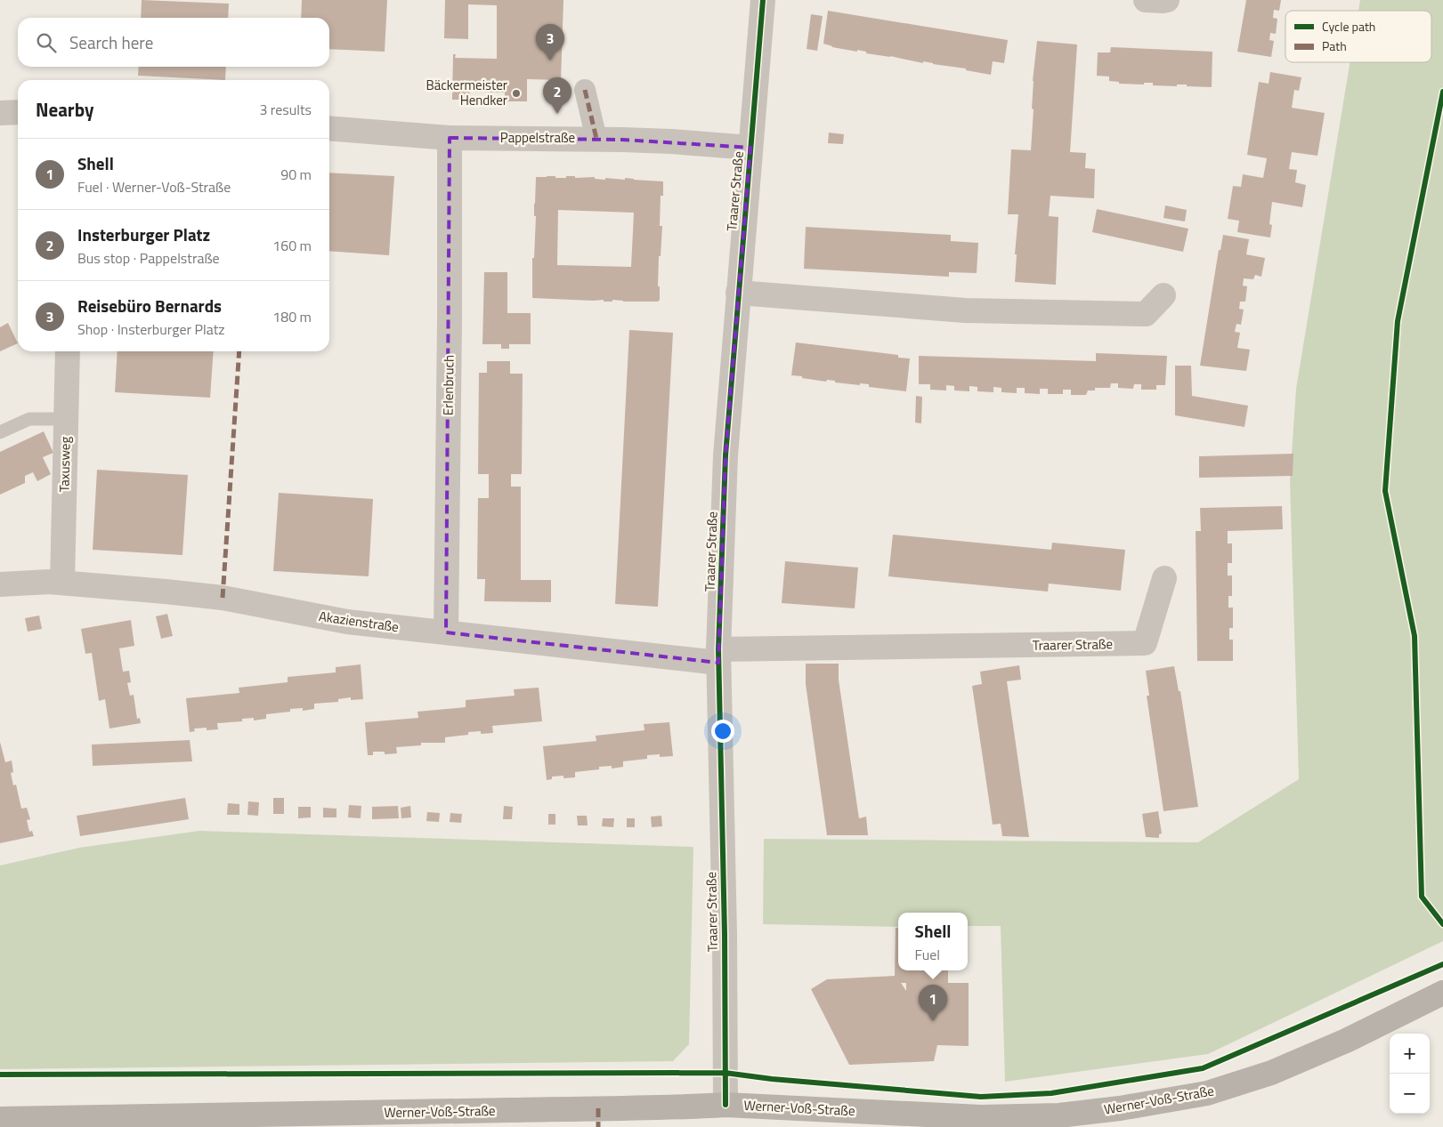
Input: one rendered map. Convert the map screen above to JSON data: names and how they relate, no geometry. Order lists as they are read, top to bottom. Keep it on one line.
{"streets":{"main road":["Werner-Voß-Straße"],"street":["Pappelstraße","Traarer Straße","Erlenbruch","Taxusweg","Akazienstraße"]},"crossings":[["Pappelstraße","Traarer Straße"],["Pappelstraße","Erlenbruch"],["Traarer Straße","Akazienstraße"],["Traarer Straße","Werner-Voß-Straße"],["Erlenbruch","Akazienstraße"],["Taxusweg","Akazienstraße"]],"places":["Bäckermeister Hendker"],"legend":["Cycle path","Path"],"page":{"search":"Search here","pins":["3","2","1"],"heading":["Nearby","3 results"],"list":[{"mark":"1","name":"Shell","note":"Fuel · Werner-Voß-Straße","value":"90 m"},{"mark":"2","name":"Insterburger Platz","note":"Bus stop · Pappelstraße","value":"160 m"},{"mark":"3","name":"Reisebüro Bernards","note":"Shop · Insterburger Platz","value":"180 m"}],"popup":["Shell","Fuel"],"map_buttons":["+","−"]}}
